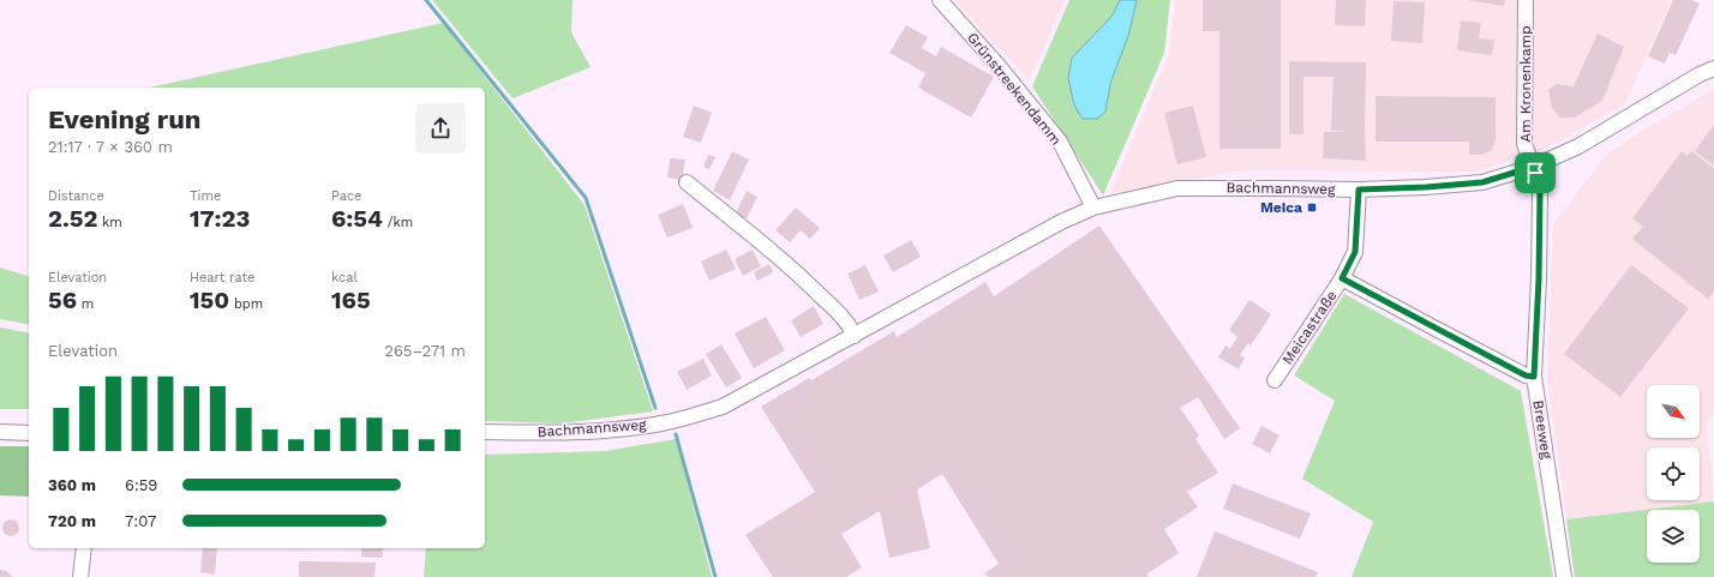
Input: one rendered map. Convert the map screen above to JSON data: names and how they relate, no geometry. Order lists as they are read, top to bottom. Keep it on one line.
{"streets":{"street":["Am Kronenkamp","Grünstreekendamm","Bachmannsweg","Meicastraße","Breeweg"]},"crossings":[["Am Kronenkamp","Bachmannsweg"],["Am Kronenkamp","Breeweg"],["Grünstreekendamm","Bachmannsweg"],["Bachmannsweg","Meicastraße"],["Bachmannsweg","Breeweg"]],"places":{"transit":["Meica"]},"north":"bottom right","page":{"heading":["Evening run","21:17 · 7 × 360 m"],"stats":[["Distance","2.52 km"],["Time","17:23"],["Pace","6:54 /km"],["Elevation","56 m"],["Heart rate","150 bpm"],["kcal","165"]],"chart":["Elevation","265–271 m"],"list":[{"name":"360 m","note":"6:59"},{"name":"720 m","note":"7:07"}]}}
